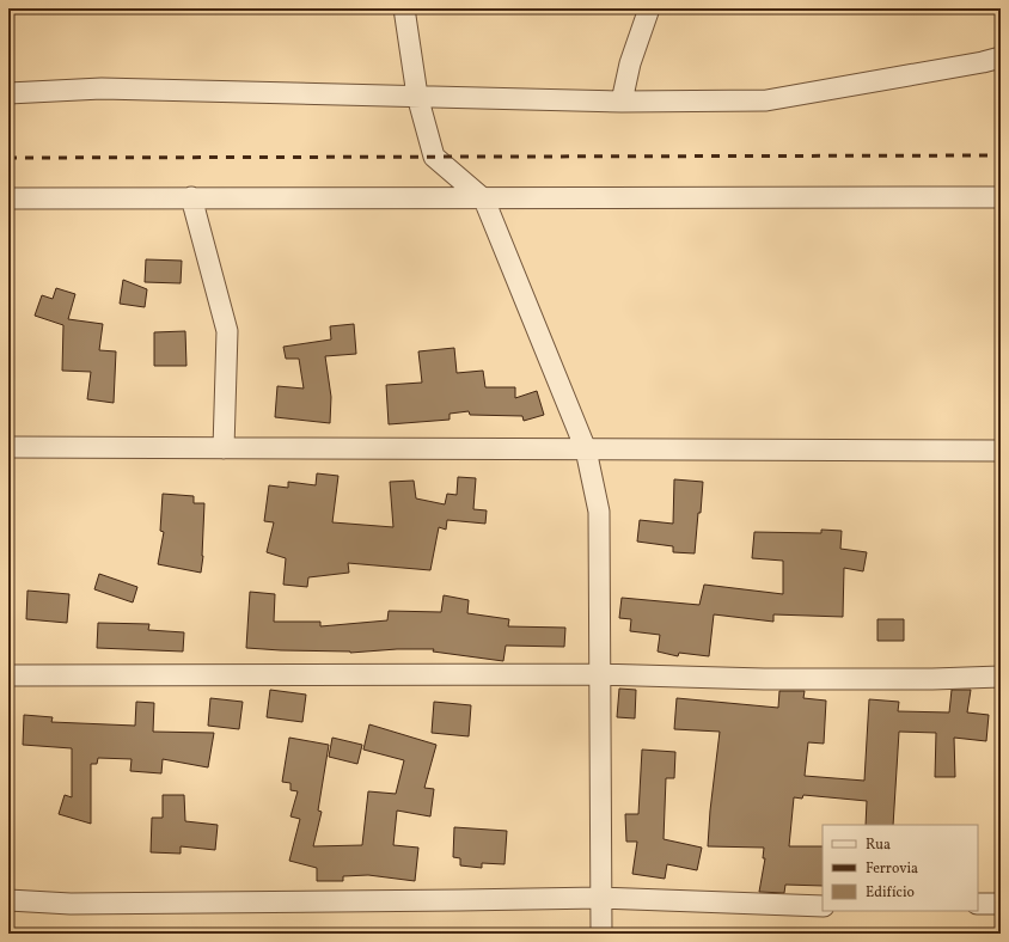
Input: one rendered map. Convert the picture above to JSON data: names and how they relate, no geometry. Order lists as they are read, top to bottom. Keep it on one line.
{"legend":["Rua","Ferrovia","Edifício"]}
